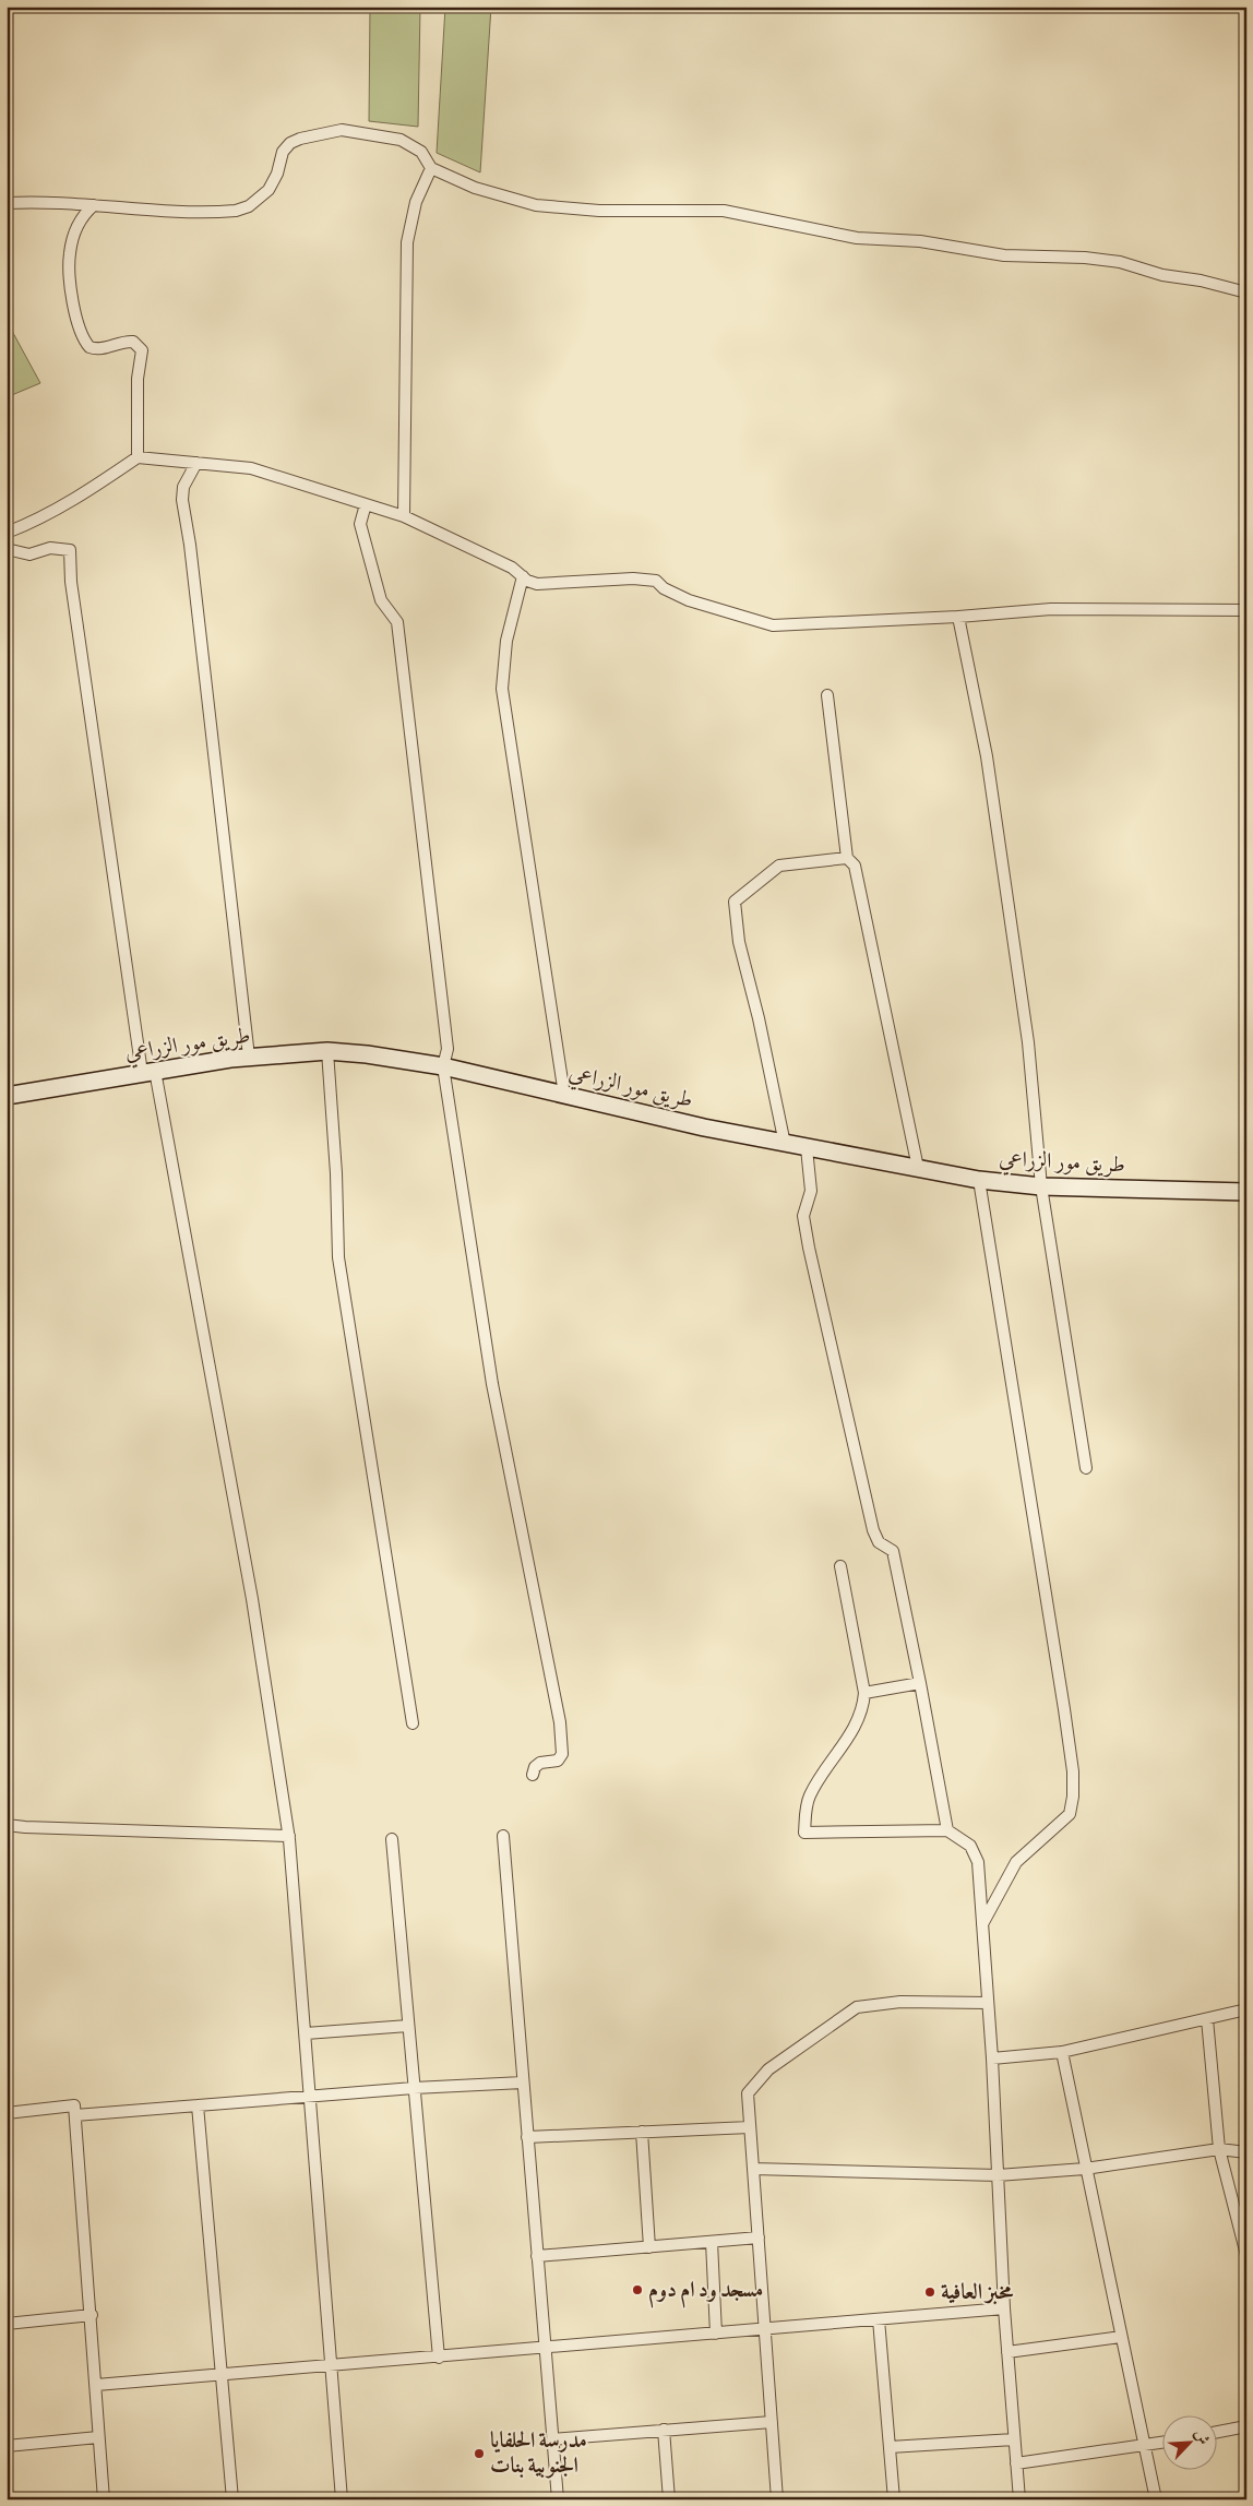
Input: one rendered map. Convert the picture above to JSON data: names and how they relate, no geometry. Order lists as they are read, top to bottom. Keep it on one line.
{"streets":{"street":["طريق مور الزراعي"]},"places":["مسجد ود ام دوم","مخبز العافية","مدرسة الحلفايا الجنوبية بنات"],"north":"top right"}
